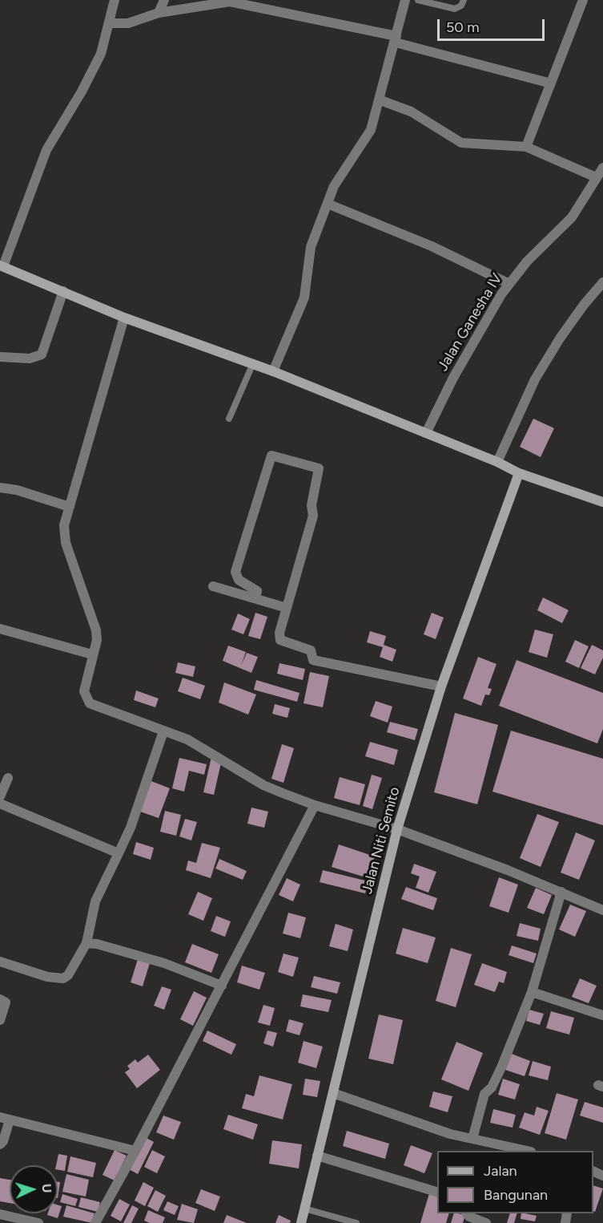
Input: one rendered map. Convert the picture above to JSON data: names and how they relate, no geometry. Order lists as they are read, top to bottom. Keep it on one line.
{"streets":{"main road":["Jalan Niti Semito"],"street":["Jalan Ganesha IV"]},"legend":["Jalan","Bangunan"],"scale_bar":"50 m","north":"right"}
